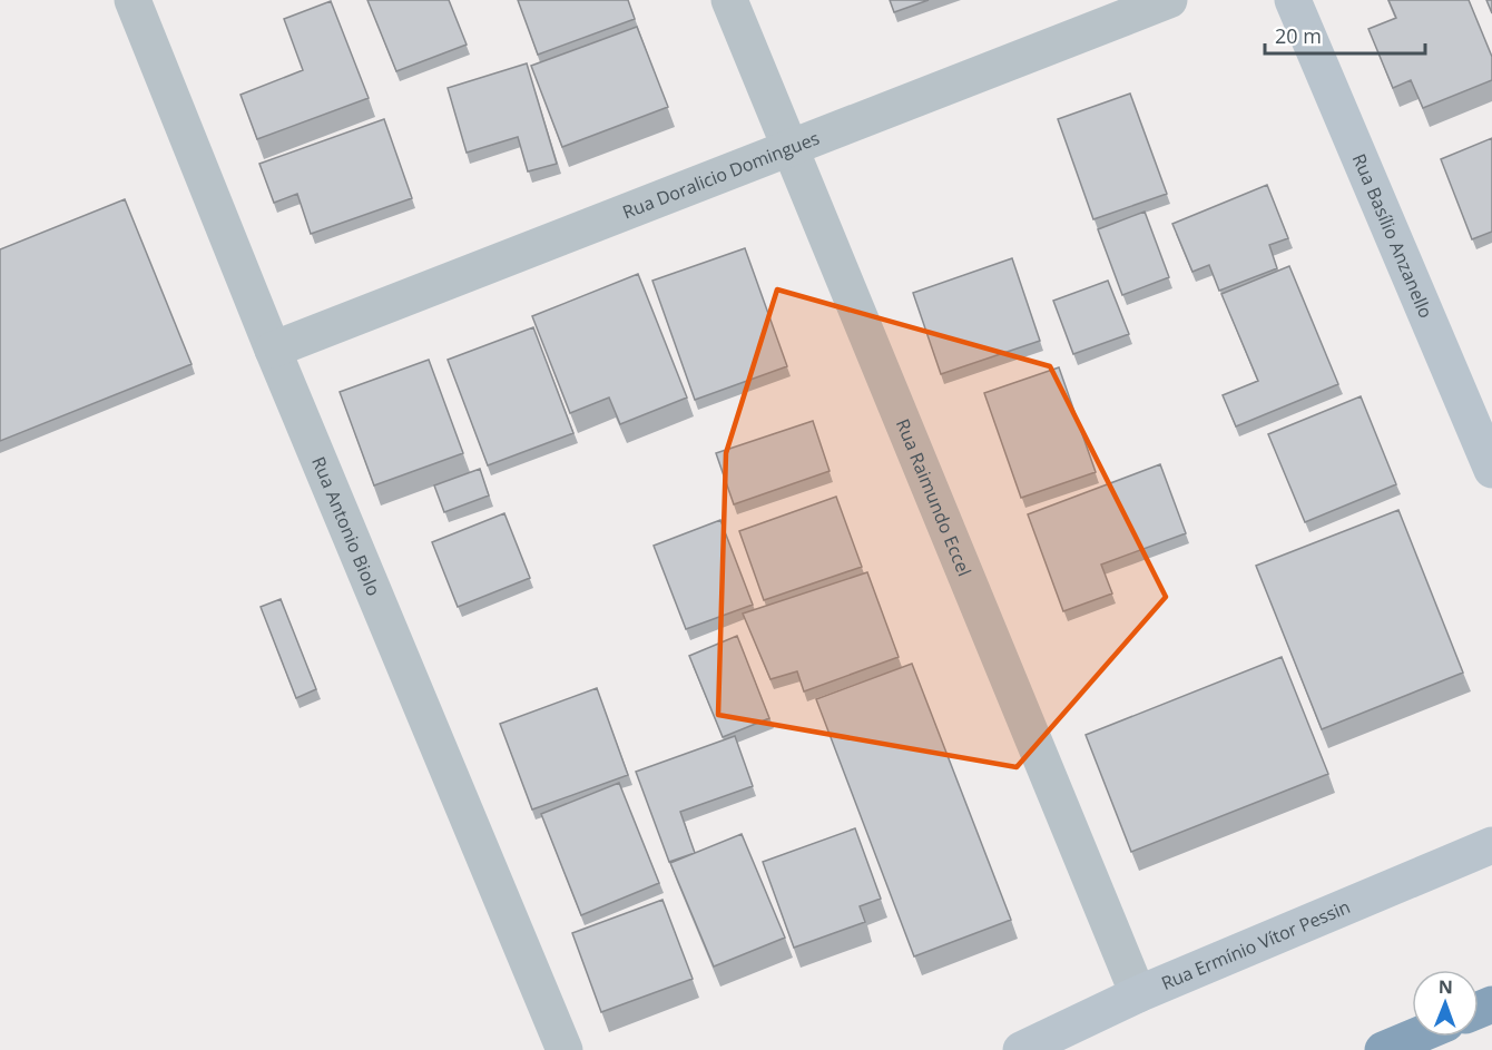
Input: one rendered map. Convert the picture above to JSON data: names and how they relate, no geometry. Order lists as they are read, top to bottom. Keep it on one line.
{"streets":{"street":["Rua Doralicio Domingues","Rua Basílio Anzanello","Rua Raimundo Eccel","Rua Antonio Biolo","Rua Ermínio Vítor Pessin"]},"crossings":[["Rua Doralicio Domingues","Rua Raimundo Eccel"],["Rua Doralicio Domingues","Rua Antonio Biolo"],["Rua Raimundo Eccel","Rua Ermínio Vítor Pessin"]],"scale_bar":"20 m","north":"top"}
